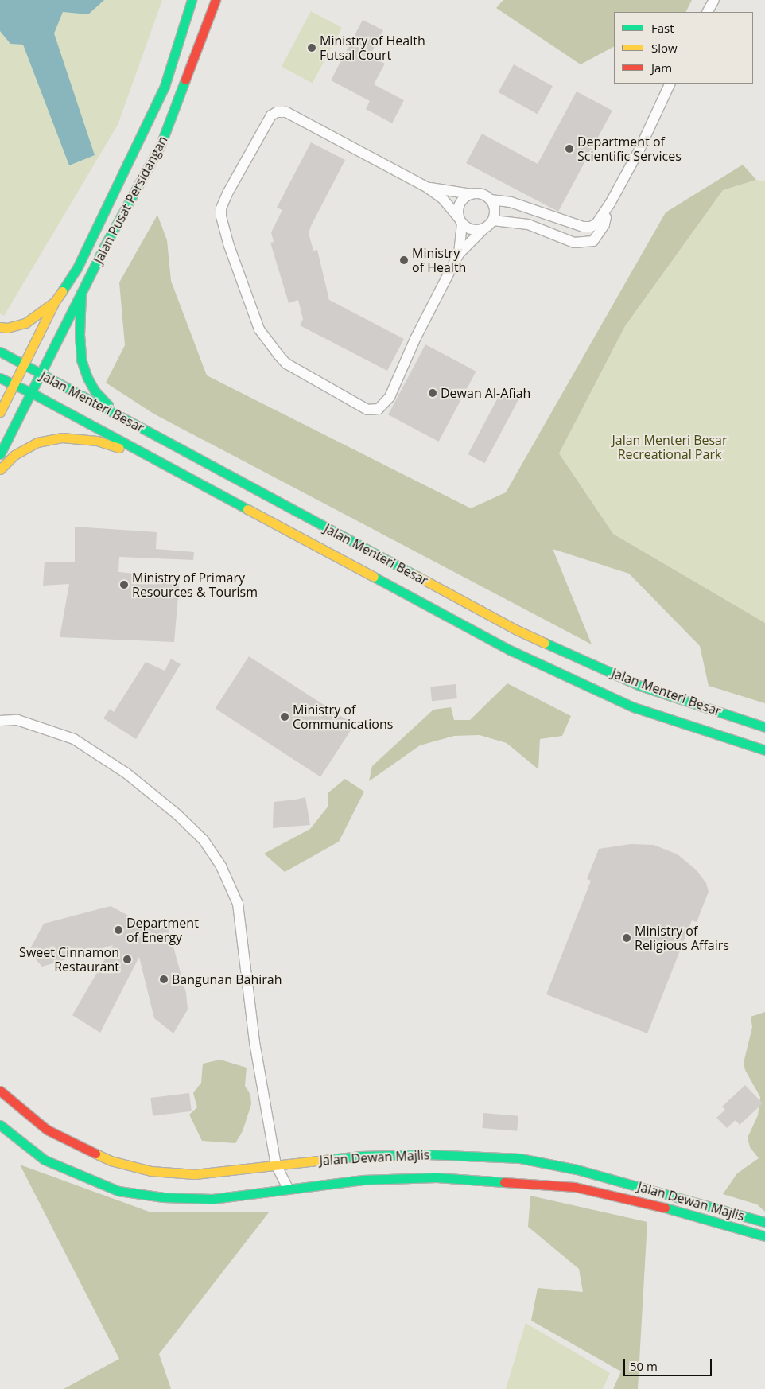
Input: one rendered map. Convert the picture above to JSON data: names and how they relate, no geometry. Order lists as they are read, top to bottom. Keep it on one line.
{"streets":{"street":["Jalan Pusat Persidangan","Jalan Menteri Besar","Jalan Dewan Majlis"]},"crossings":[["Jalan Pusat Persidangan","Jalan Menteri Besar"]],"parks":["Jalan Menteri Besar Recreational Park"],"places":["Ministry of Health Futsal Court","Department of Scientific Services","Ministry of Health","Dewan Al-Afiah","Ministry of Primary Resources & Tourism","Ministry of Communications","Department of Energy","Ministry of Religious Affairs","Sweet Cinnamon Restaurant","Bangunan Bahirah"],"legend":["Fast","Slow","Jam"],"scale_bar":"50 m"}
